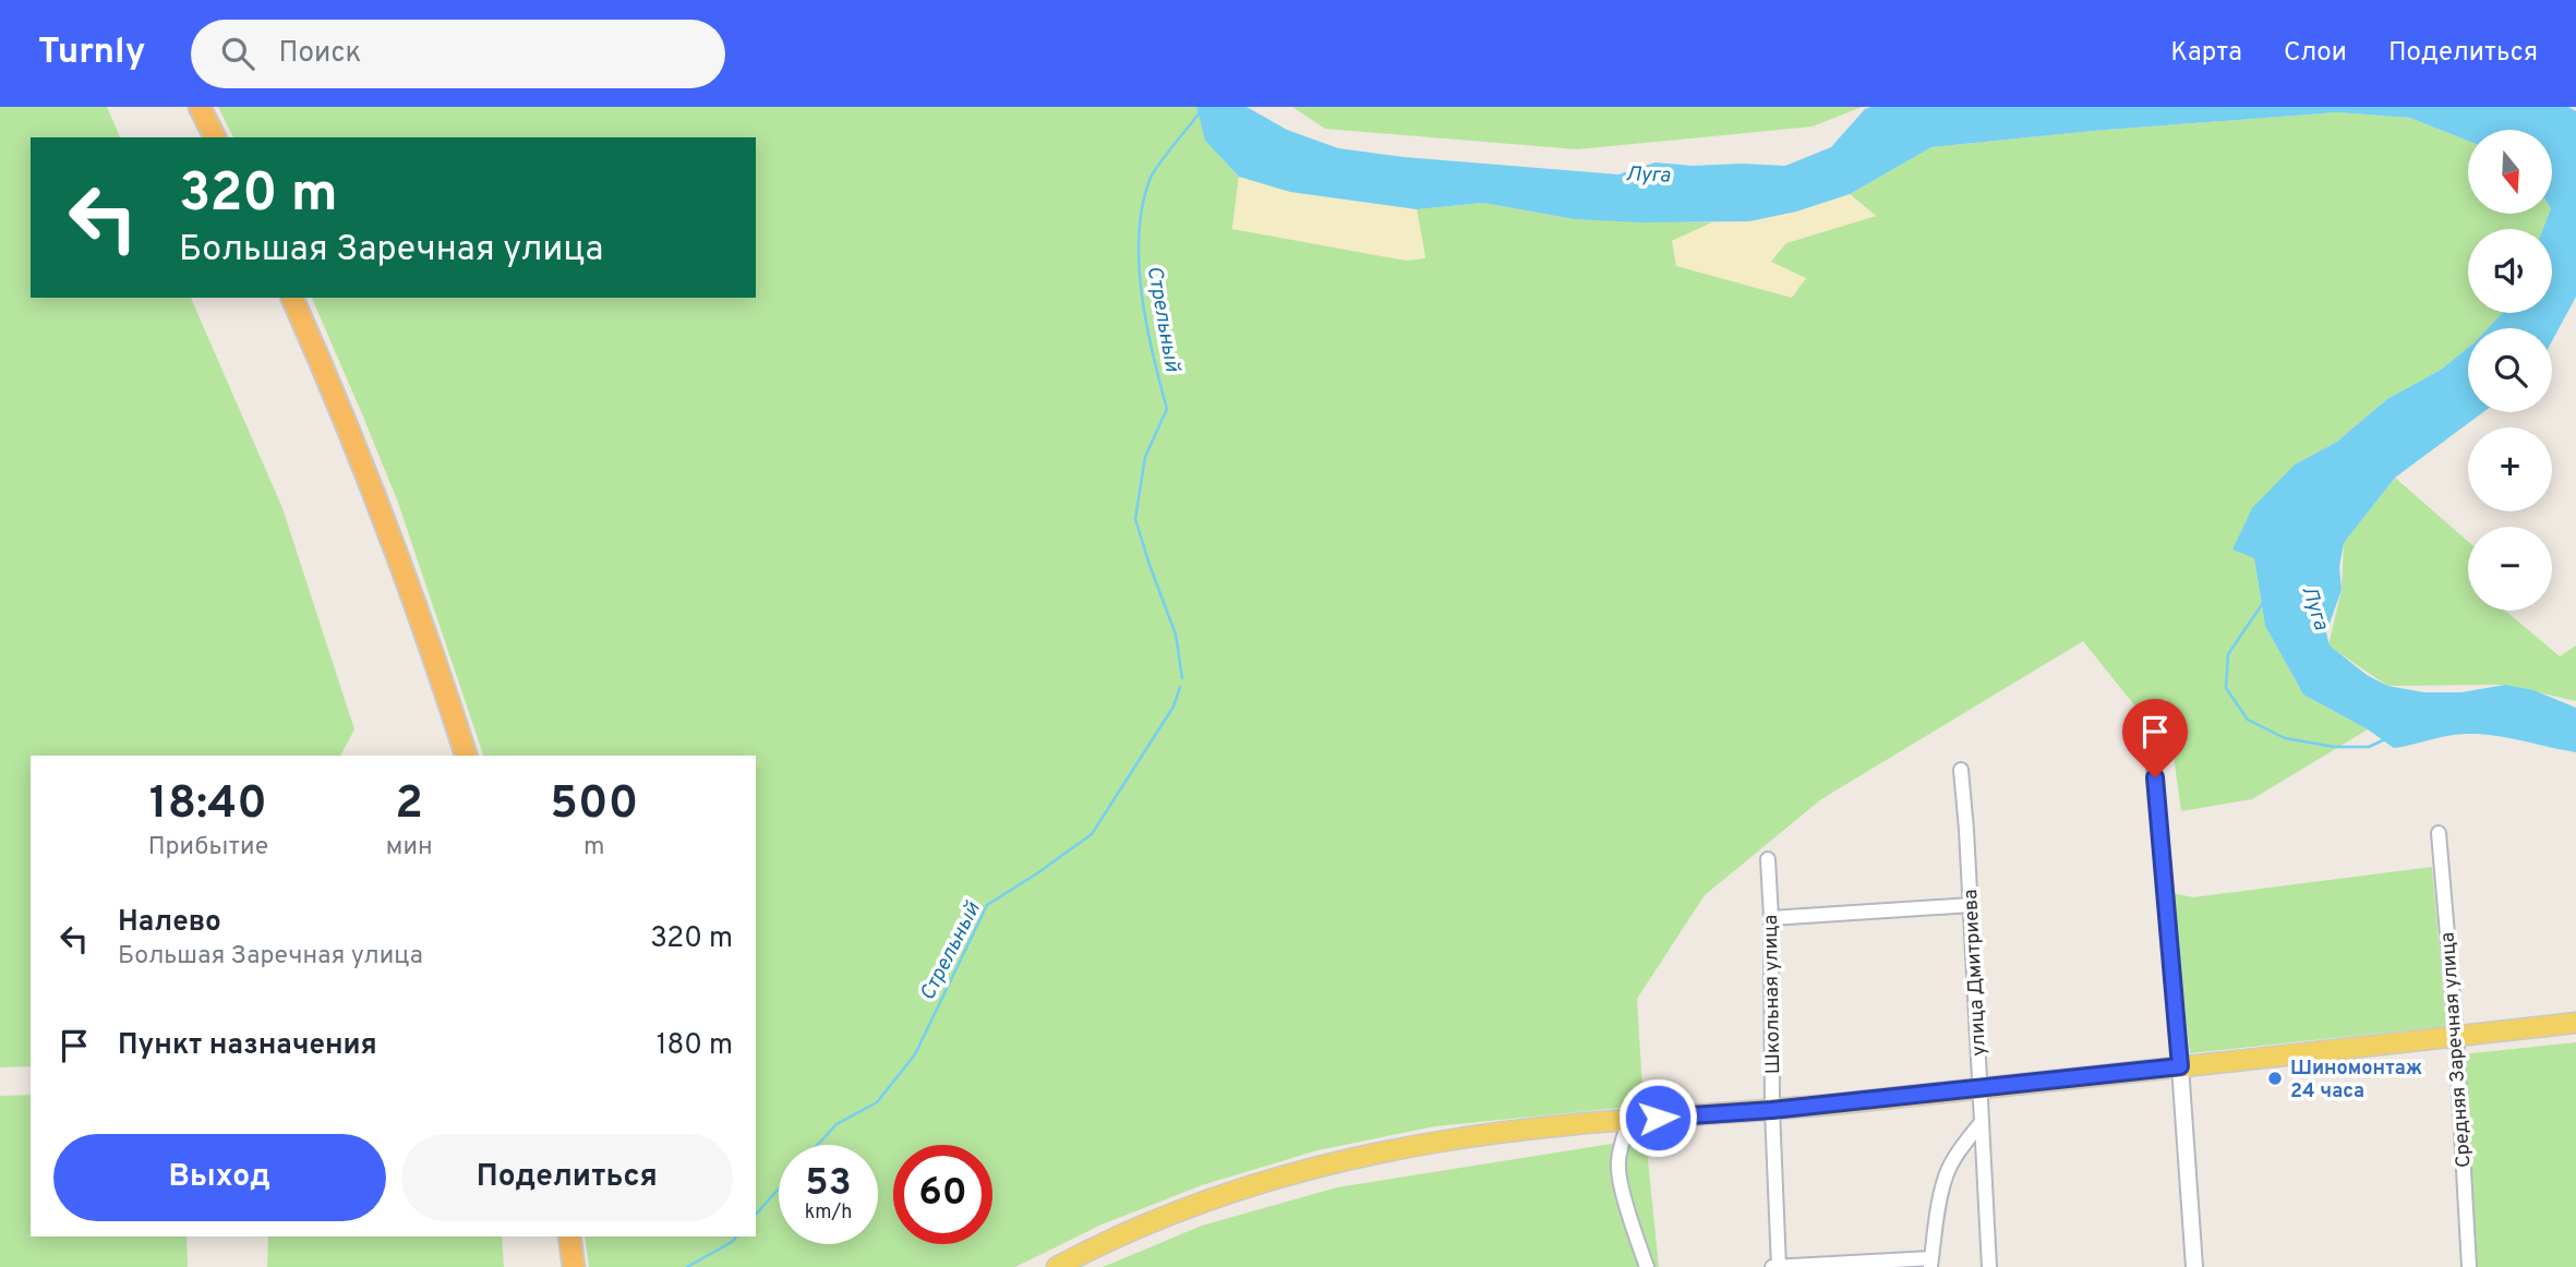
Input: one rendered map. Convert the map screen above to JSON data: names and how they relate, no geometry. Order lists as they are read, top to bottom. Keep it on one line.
{"streets":{"street":["улица Дмитриева","Школьная улица","Средняя Заречная улица"]},"water":["Луга","Стрельный"],"places":["Шиномонтаж 24 часа"],"north":"bottom","page":{"header":"Turnly","search":"Поиск","nav":["Карта","Слои","Поделиться"],"map_buttons":["+","−"],"turn":["320 m","Большая Заречная улица"],"eta":["18:40","Прибытие","2","мин","500","m"],"list":[{"name":"Налево","note":"Большая Заречная улица","value":"320 m"},{"name":"Пункт назначения","value":"180 m"}],"buttons":["Выход","Поделиться"],"speed":"53 km/h","limit":"60"}}
